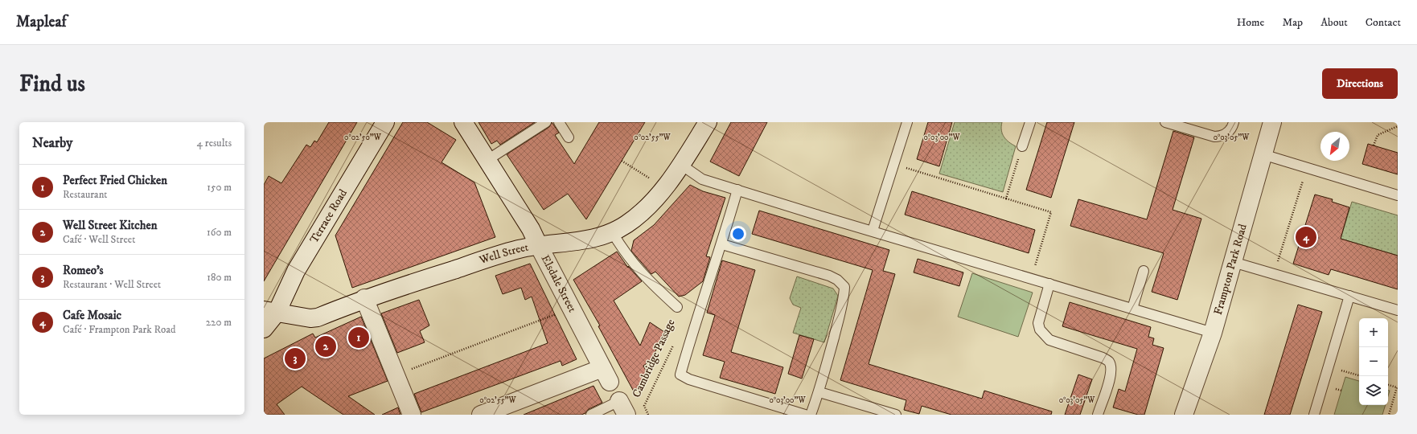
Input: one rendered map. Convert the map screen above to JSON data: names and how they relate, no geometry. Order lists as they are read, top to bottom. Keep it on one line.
{"streets":{"street":["Terrace Road","Well Street","Frampton Park Road","Elsdale Street"],"lane":["Cambridge Passage"]},"crossings":[["Terrace Road","Well Street"],["Well Street","Elsdale Street"],["Well Street","Cambridge Passage"]],"north":"bottom left","page":{"header":"Mapleaf","nav":["Home","Map","About","Contact"],"buttons":"Directions","title":"Find us","heading":["Nearby","4 results"],"list":[{"mark":"1","name":"Perfect Fried Chicken","note":"Restaurant","value":"150 m"},{"mark":"2","name":"Well Street Kitchen","note":"Café · Well Street","value":"160 m"},{"mark":"3","name":"Romeo's","note":"Restaurant · Well Street","value":"180 m"},{"mark":"4","name":"Cafe Mosaic","note":"Café · Frampton Park Road","value":"220 m"}],"pins":["4","1","2","3"],"map_buttons":["+","−"]},"coordinates":["0°02'50\"W","0°02'55\"W","0°03'00\"W","0°03'05\"W"]}
